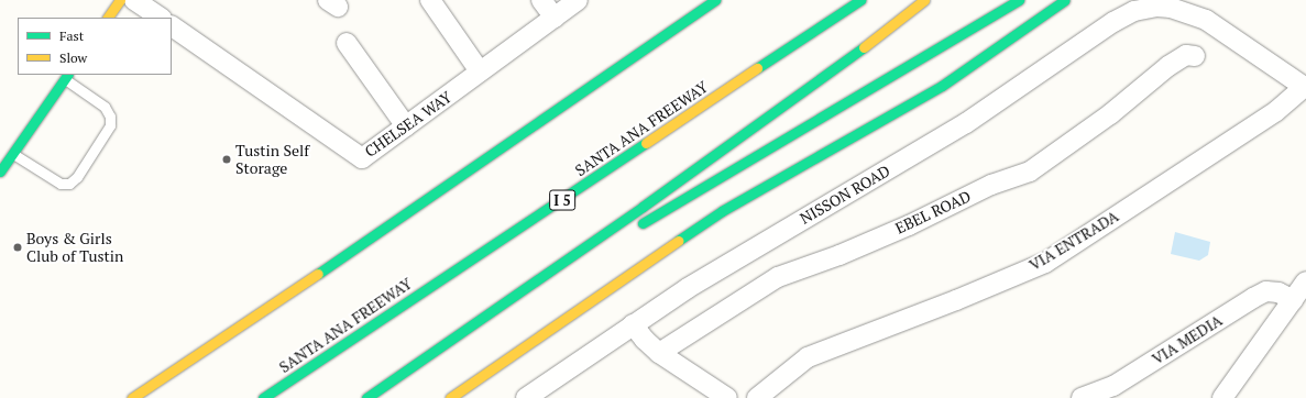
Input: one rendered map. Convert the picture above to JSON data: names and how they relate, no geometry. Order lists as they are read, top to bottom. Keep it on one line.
{"streets":{"main road":["SANTA ANA FREEWAY","I 5"],"street":["CHELSEA WAY","NISSON ROAD","EBEL ROAD","VIA ENTRADA","VIA MEDIA"]},"crossings":[["NISSON ROAD","VIA ENTRADA"]],"places":["Tustin Self Storage","Boys & Girls Club of Tustin"],"legend":["Fast","Slow"]}
